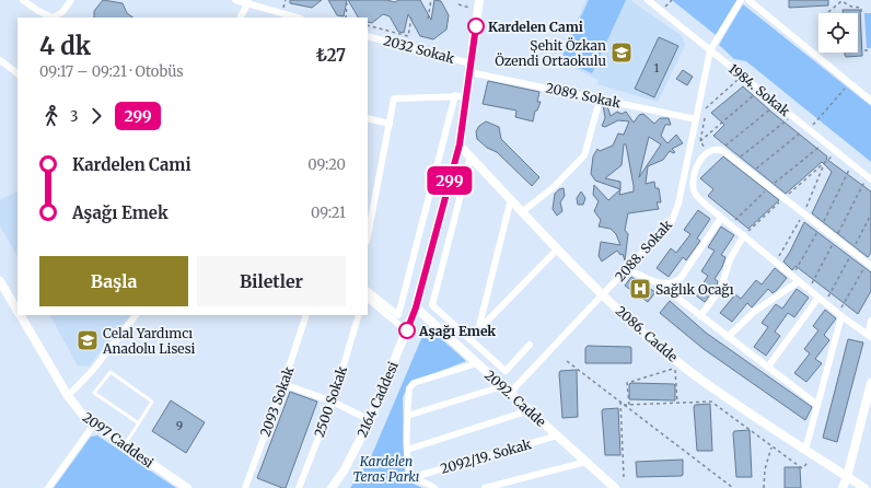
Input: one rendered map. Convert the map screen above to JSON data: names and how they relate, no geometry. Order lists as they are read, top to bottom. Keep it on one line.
{"streets":{"street":["2032 Sokak","1984. Sokak","2089. Sokak","2088. Sokak","2086. Cadde","2092. Cadde","2164 Caddesi","2093 Sokak","2500 Sokak","2097 Caddesi","2092/19. Sokak"]},"crossings":[["2032 Sokak","2089. Sokak"],["2032 Sokak","2164 Caddesi"],["1984. Sokak","2088. Sokak"],["2089. Sokak","2088. Sokak"],["2089. Sokak","2164 Caddesi"],["2088. Sokak","2086. Cadde"],["2088. Sokak","2092. Cadde"],["2086. Cadde","2164 Caddesi"],["2092. Cadde","2164 Caddesi"],["2092. Cadde","2092/19. Sokak"]],"parks":["Kardelen Teras Parkı"],"places":{"other":["Kardelen Cami","Aşağı Emek"],"school or university":["Şehit Özkan Özendi Ortaokulu","Celal Yardımcı Anadolu Lisesi"],"hospital":["Sağlık Ocağı"]},"lines":["bus line 299"],"house_numbers":["1","9"],"page":{"on_map":"299","heading":["4 dk","09:17 – 09:21 · Otobüs","₺27"],"legs":["3","299"],"list":[{"name":"Kardelen Cami","value":"09:20"},{"name":"Aşağı Emek","value":"09:21"}],"buttons":["Başla","Biletler"]}}
